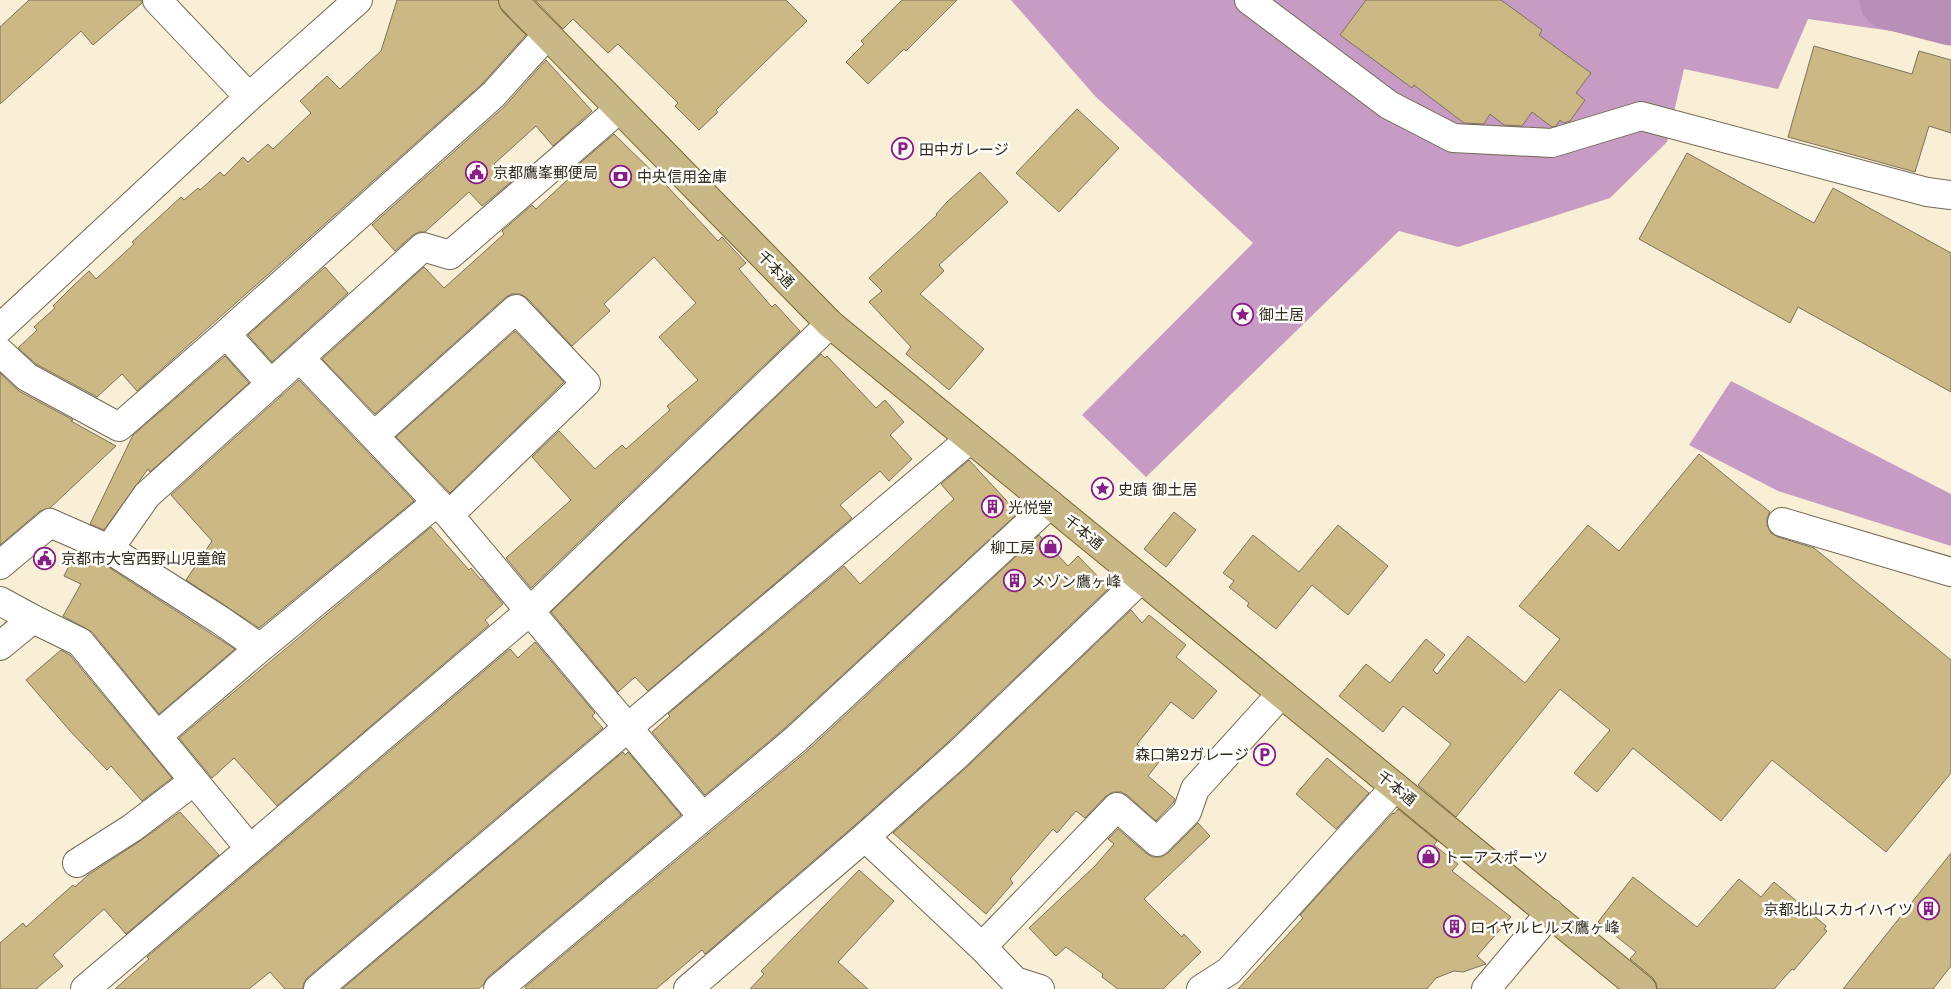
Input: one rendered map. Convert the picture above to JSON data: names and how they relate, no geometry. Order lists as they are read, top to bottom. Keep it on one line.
{"streets":{"main road":["千本通"]},"places":{"parking":["田中ガレージ","森口第2ガレージ"],"public building":["京都鷹峯郵便局","京都市大宮西野山児童館"],"bank":["中央信用金庫"],"place":["御土居","史蹟 御土居"],"building":["光悦堂","メゾン鷹ヶ峰","京都北山スカイハイツ","ロイヤルヒルズ鷹ヶ峰"],"shop":["柳工房","トーアスポーツ"]}}
